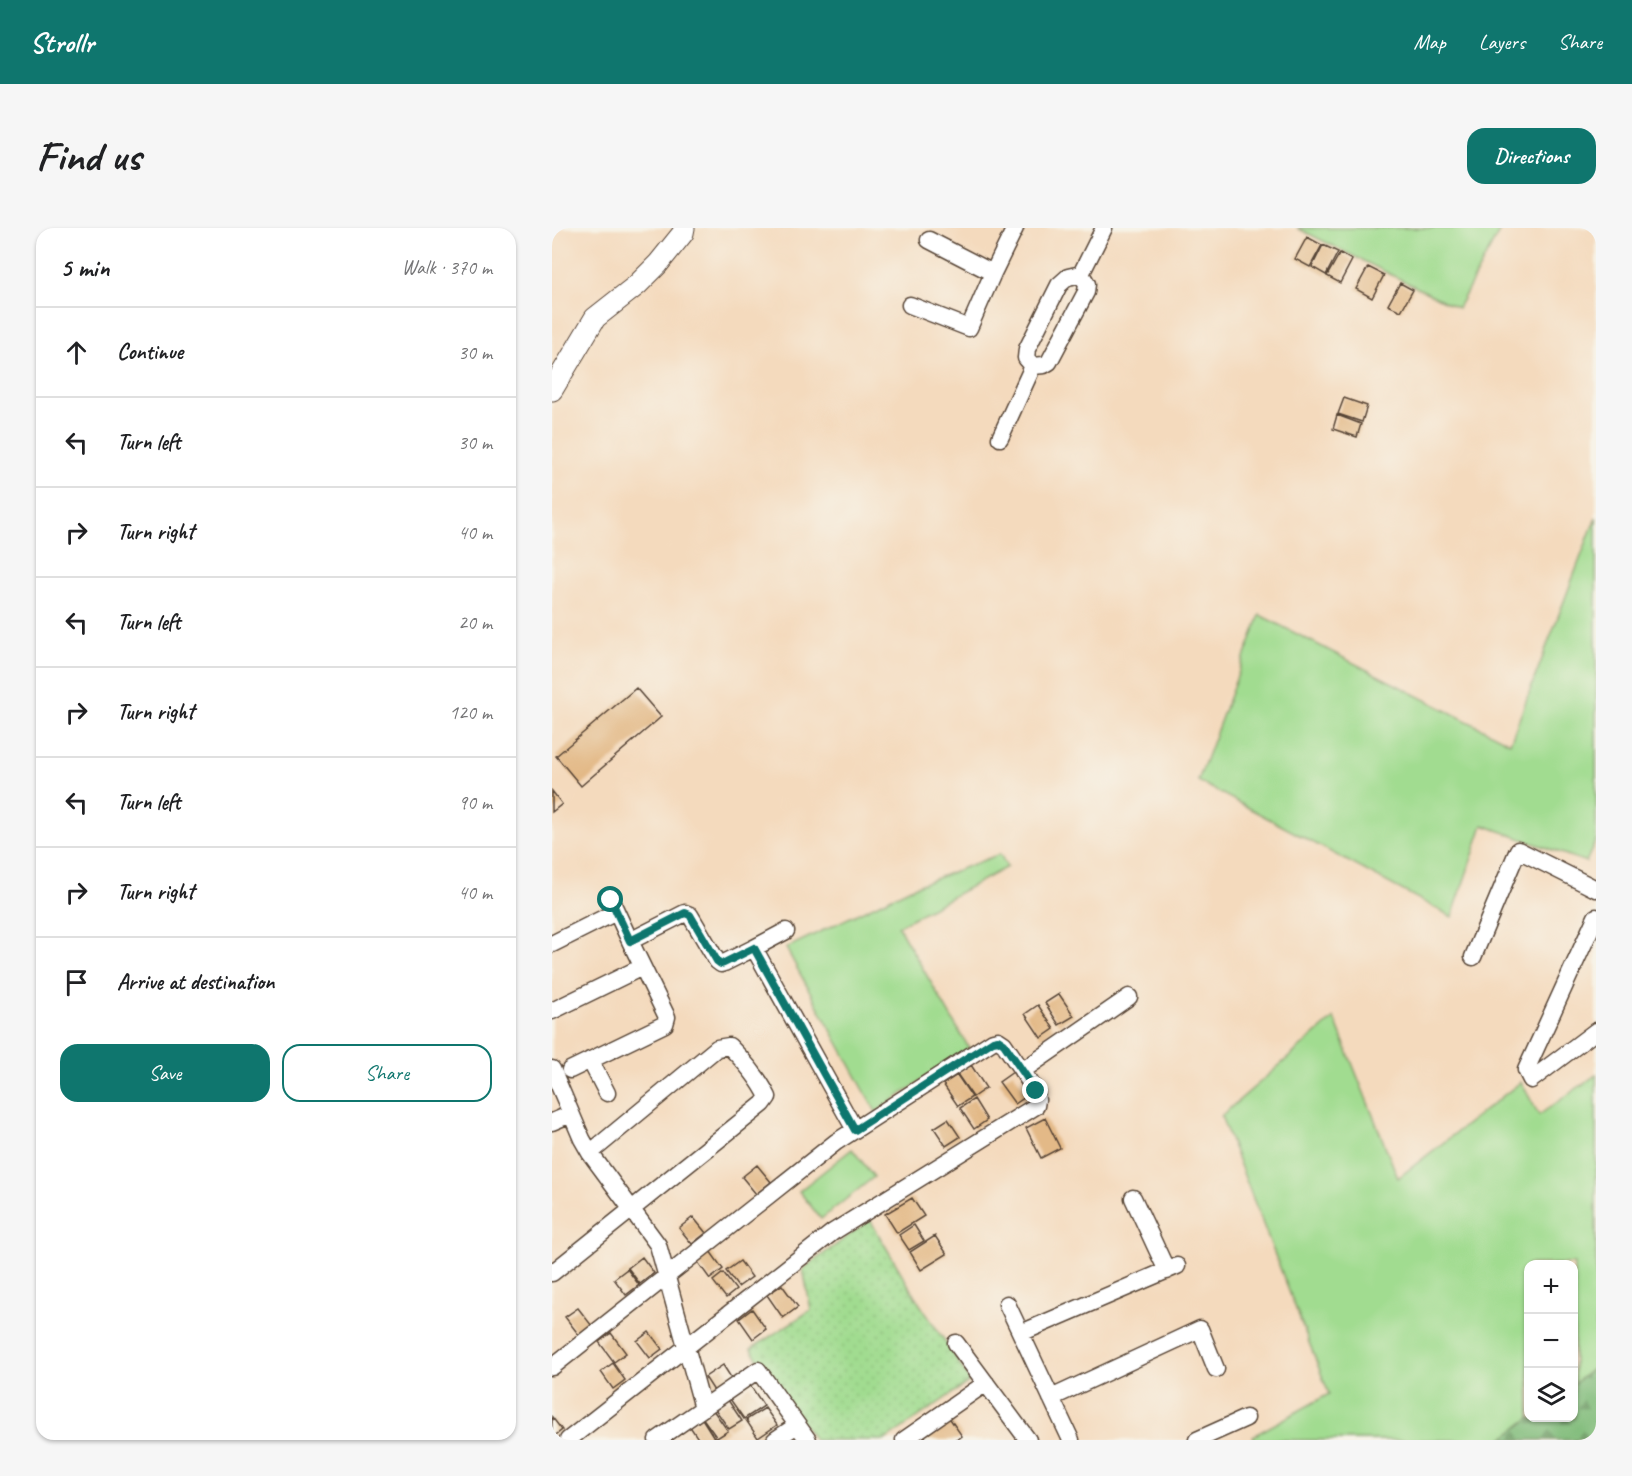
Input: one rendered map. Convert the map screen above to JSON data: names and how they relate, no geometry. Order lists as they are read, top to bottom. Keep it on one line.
{"page":{"header":"Strollr","nav":["Map","Layers","Share"],"buttons":["Directions",["Save","Share"]],"title":"Find us","heading":["5 min","Walk · 370 m"],"list":[["Continue","30 m"],["Turn left","30 m"],["Turn right","40 m"],["Turn left","20 m"],["Turn right","120 m"],["Turn left","90 m"],["Turn right","40 m"],"Arrive at destination"],"map_buttons":["+","−"]}}
